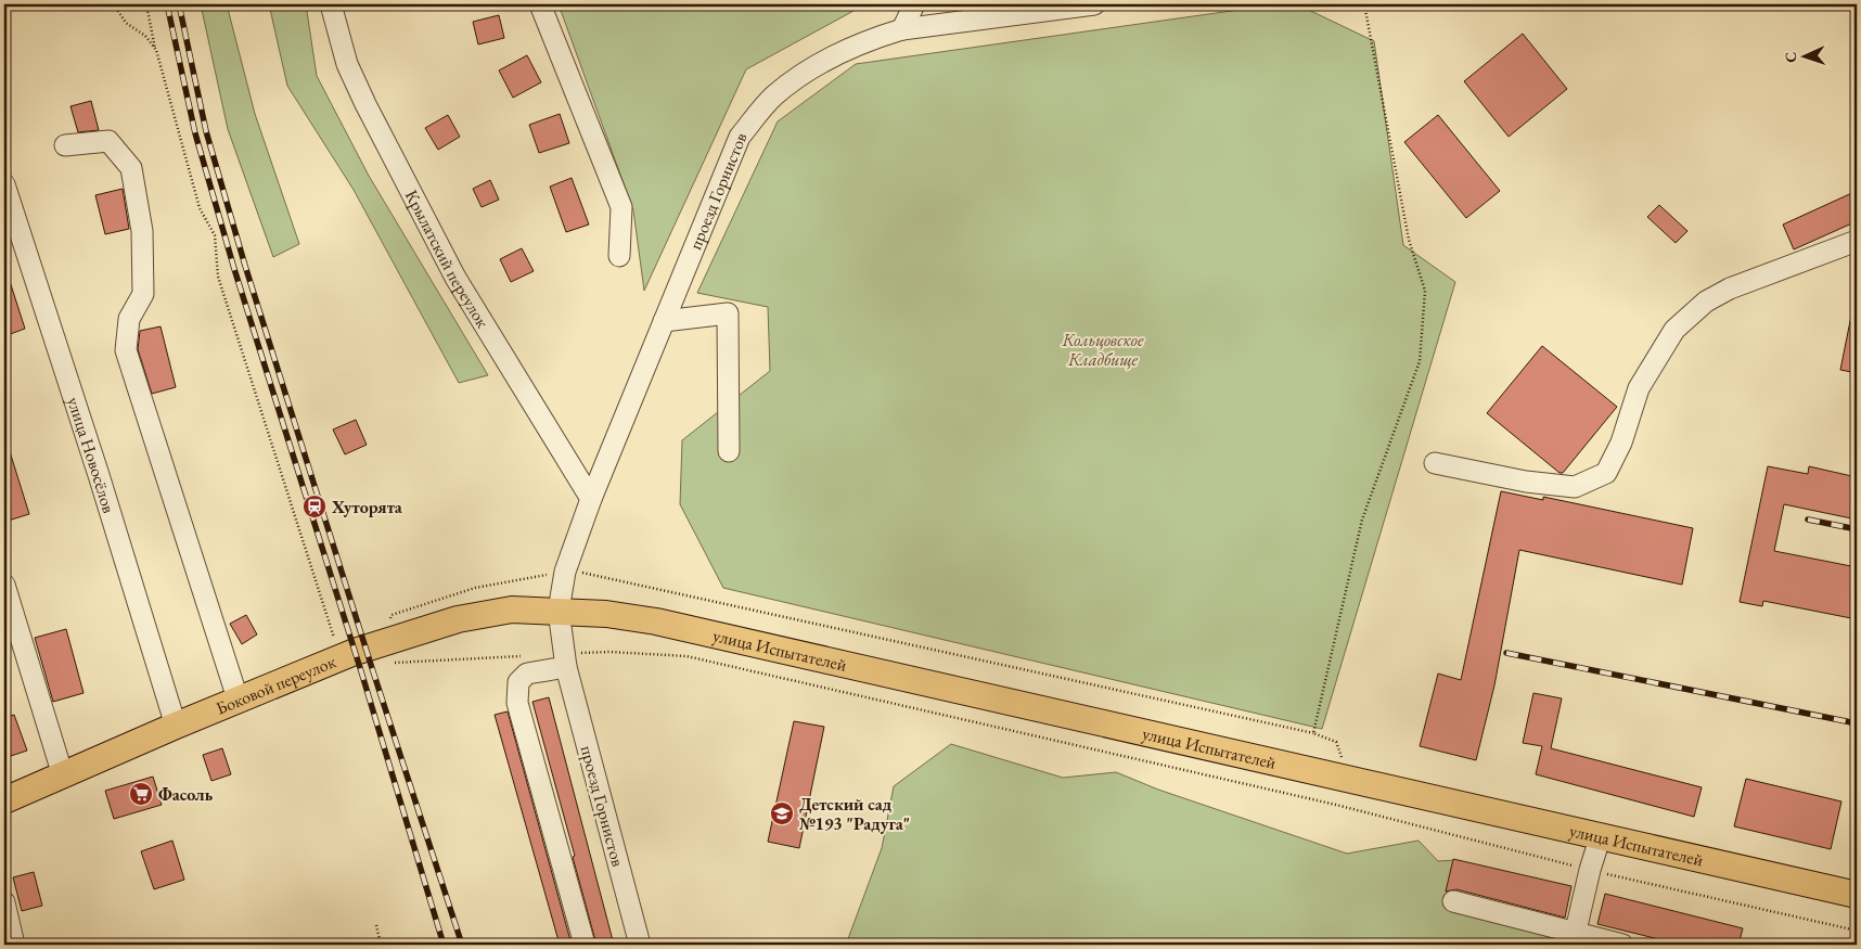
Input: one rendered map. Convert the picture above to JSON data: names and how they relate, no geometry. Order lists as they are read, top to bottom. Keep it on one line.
{"streets":{"main road":["улица Испытателей","Боковой переулок"],"street":["проезд Горнистов","Крылатский переулок","улица Новосёлов"]},"crossings":[["проезд Горнистов","Крылатский переулок"],["проезд Горнистов","улица Испытателей"],["проезд Горнистов","Боковой переулок"],["улица Новосёлов","Боковой переулок"],["улица Испытателей","Боковой переулок"]],"parks":["Кольцовское Кладбище"],"places":{"station":["Хуторята"],"supermarket":["Фасоль"],"school or university":["Детский сад №193 \"Радуга\""]},"north":"left"}
